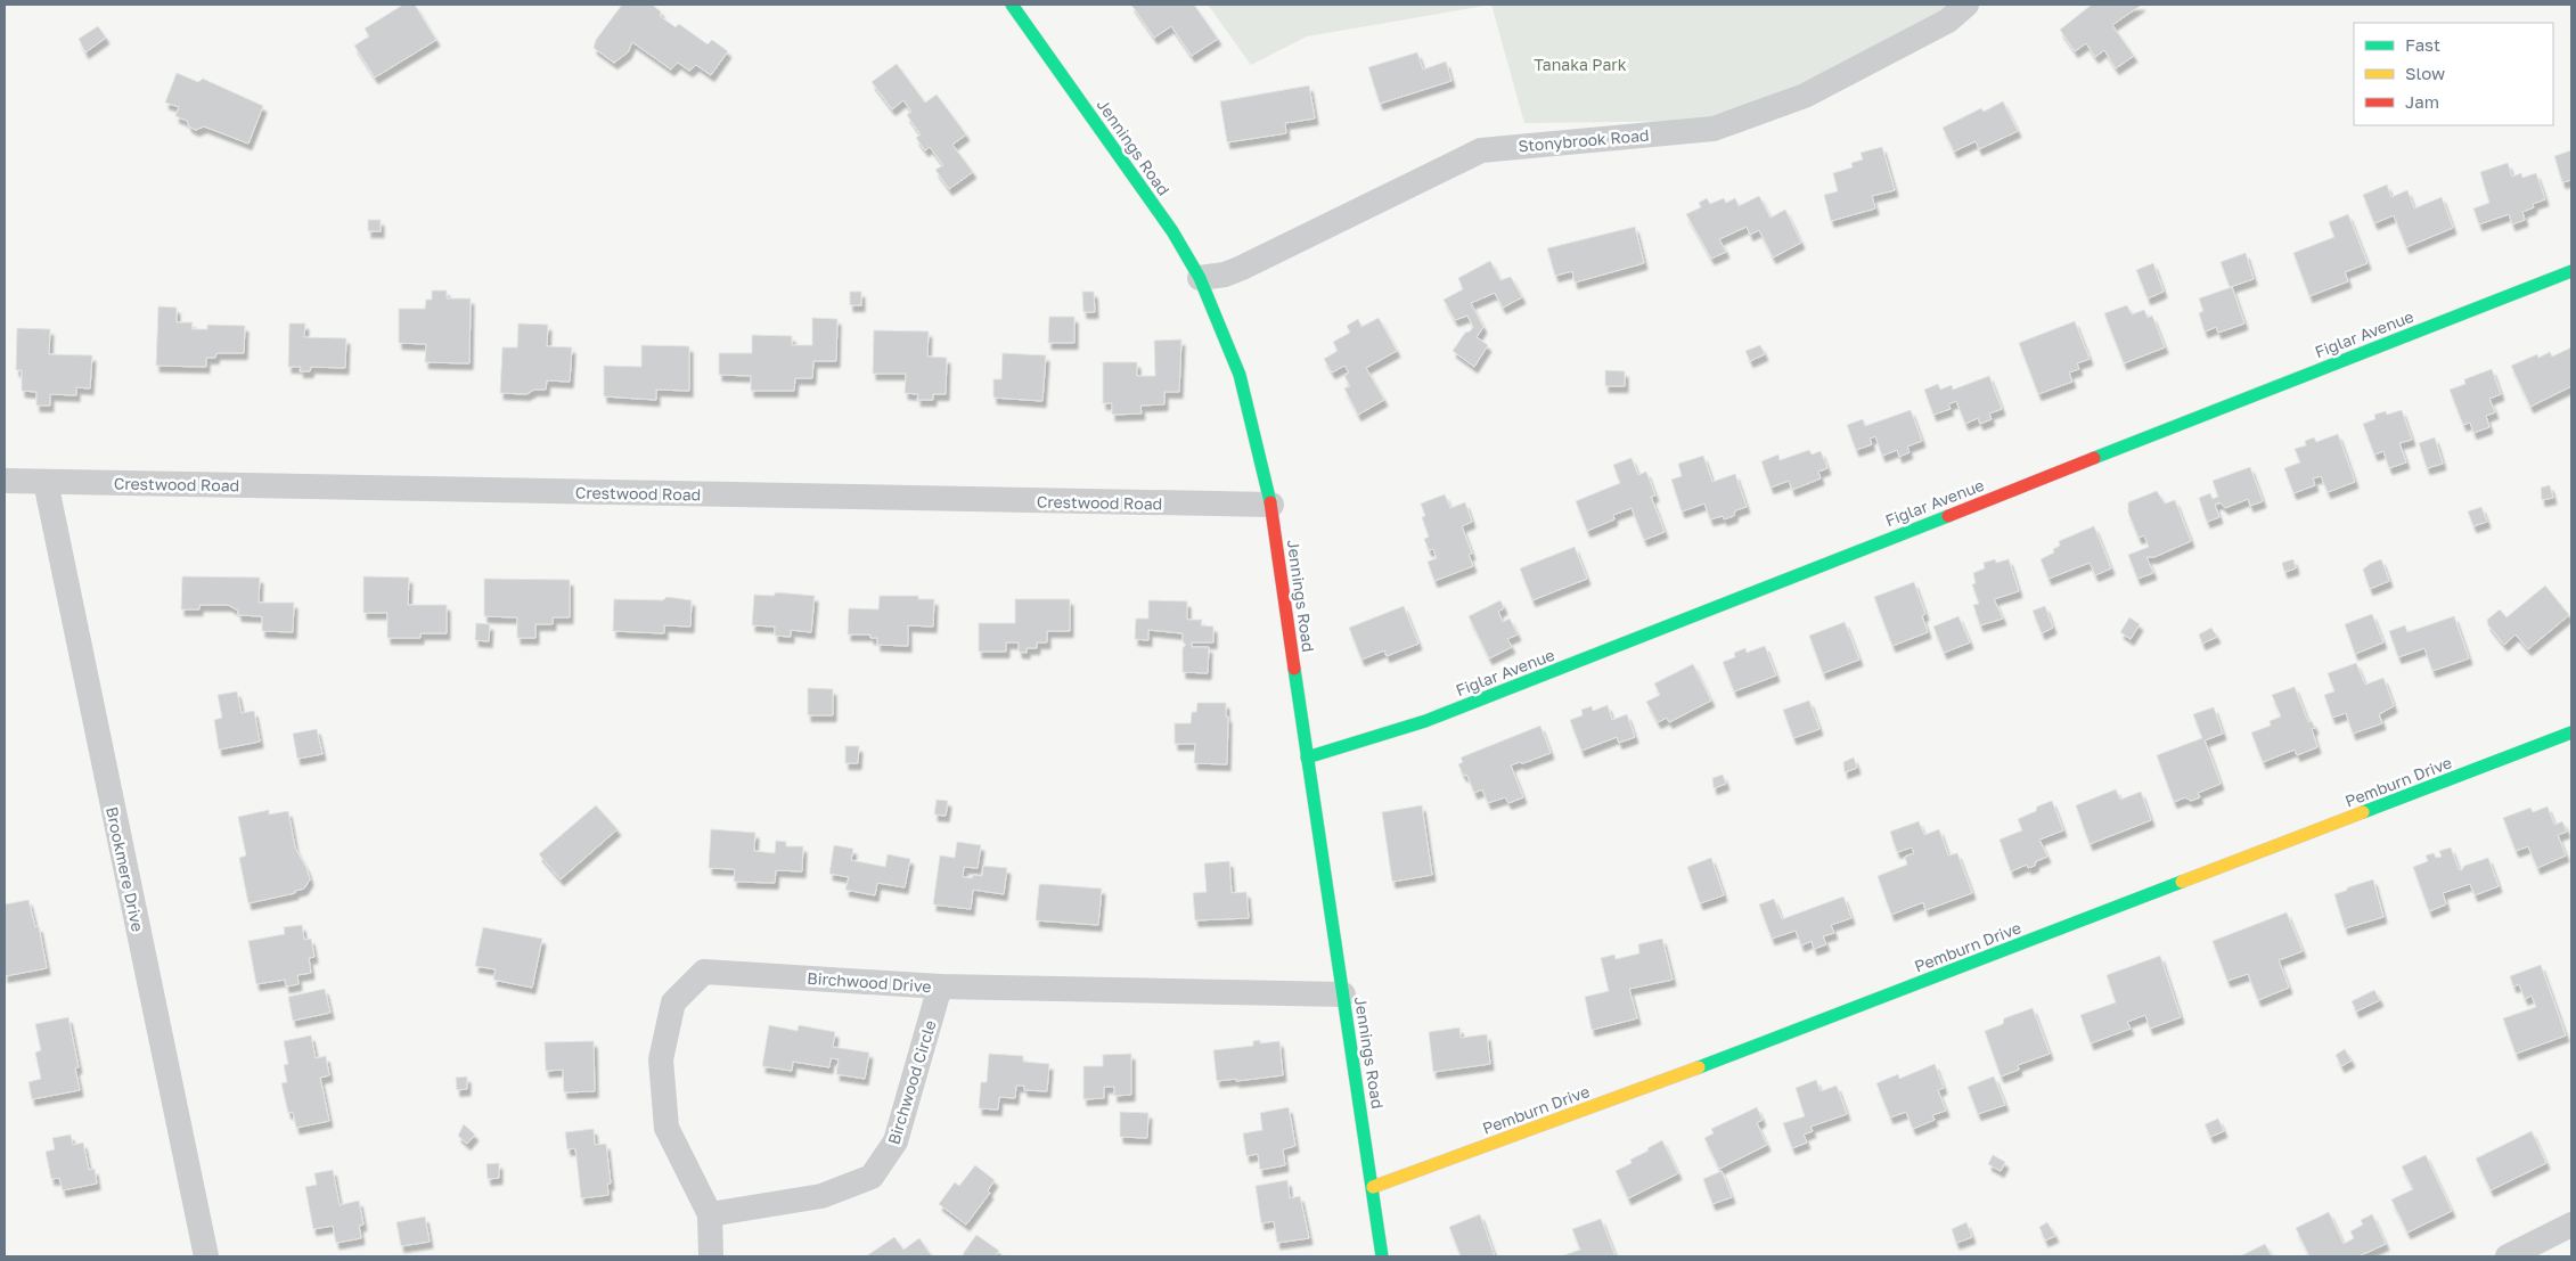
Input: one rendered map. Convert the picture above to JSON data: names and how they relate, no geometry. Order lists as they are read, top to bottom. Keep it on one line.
{"streets":{"street":["Stonybrook Road","Jennings Road","Figlar Avenue","Crestwood Road","Pemburn Drive","Brookmere Drive","Birchwood Drive","Birchwood Circle"]},"crossings":[["Stonybrook Road","Jennings Road"],["Jennings Road","Figlar Avenue"],["Jennings Road","Crestwood Road"],["Jennings Road","Pemburn Drive"],["Jennings Road","Birchwood Drive"],["Crestwood Road","Brookmere Drive"],["Birchwood Drive","Birchwood Circle"]],"parks":["Tanaka Park"],"legend":["Fast","Slow","Jam"]}
